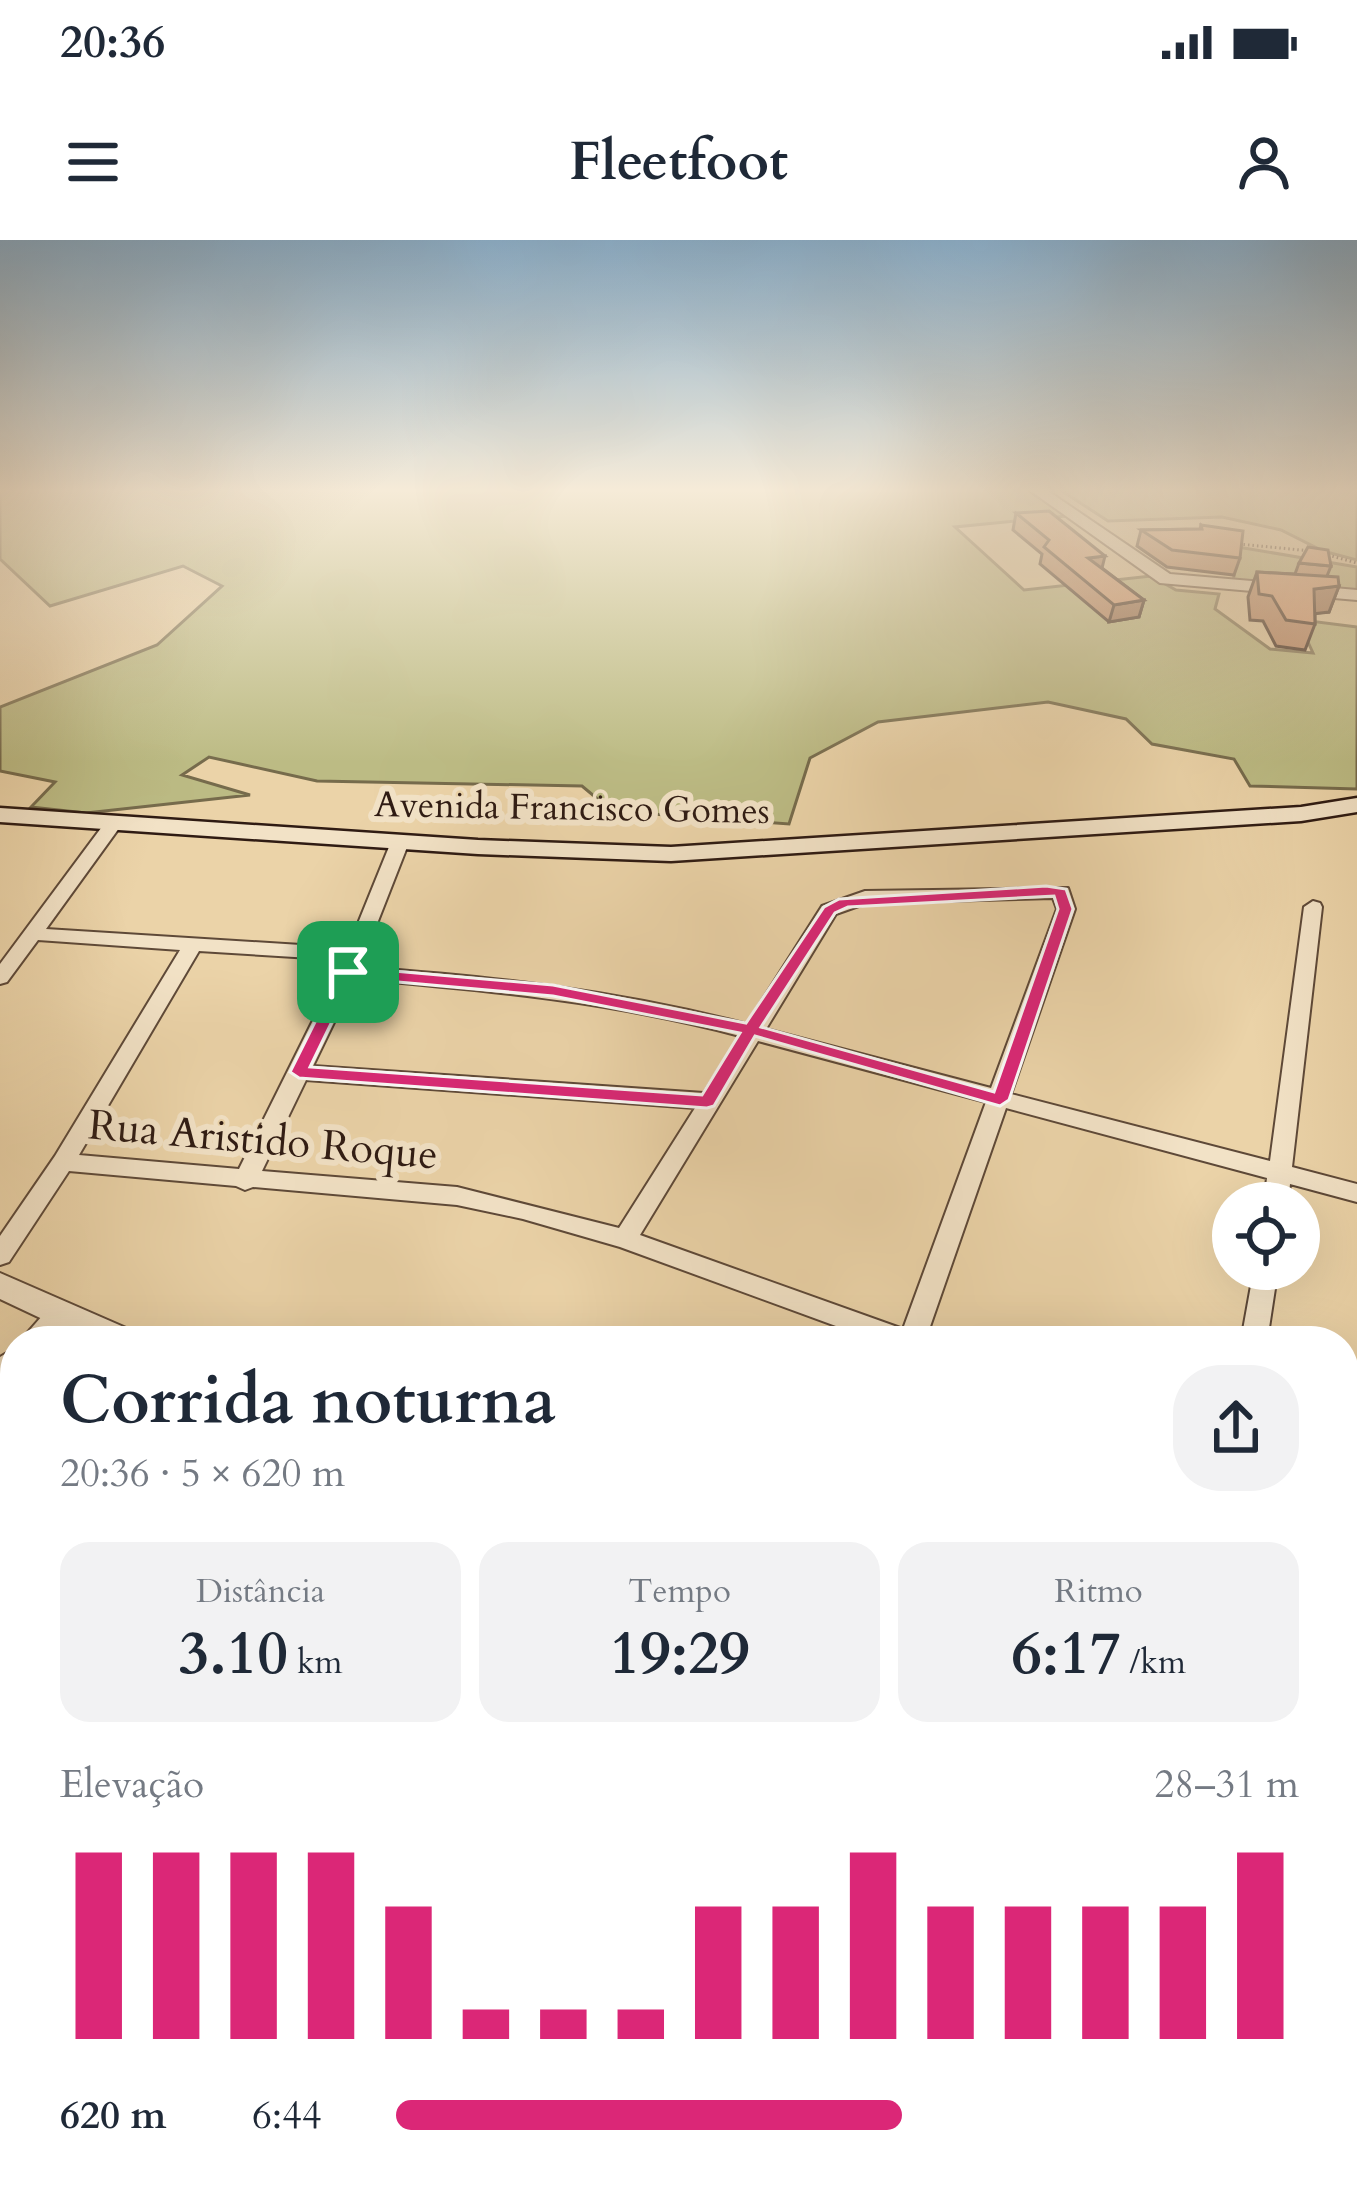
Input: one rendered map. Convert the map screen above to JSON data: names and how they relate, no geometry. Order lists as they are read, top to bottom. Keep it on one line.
{"streets":{"main road":["Avenida Francisco Gomes"],"street":["Rua Aristido Roque"]},"page":{"status":"20:36","header":"Fleetfoot","heading":["Corrida noturna","20:36 · 5 × 620 m"],"stats":[["Distância","3.10 km"],["Tempo","19:29"],["Ritmo","6:17 /km"]],"chart":["Elevação","28–31 m"],"list":[{"name":"620 m","note":"6:44"}]}}
